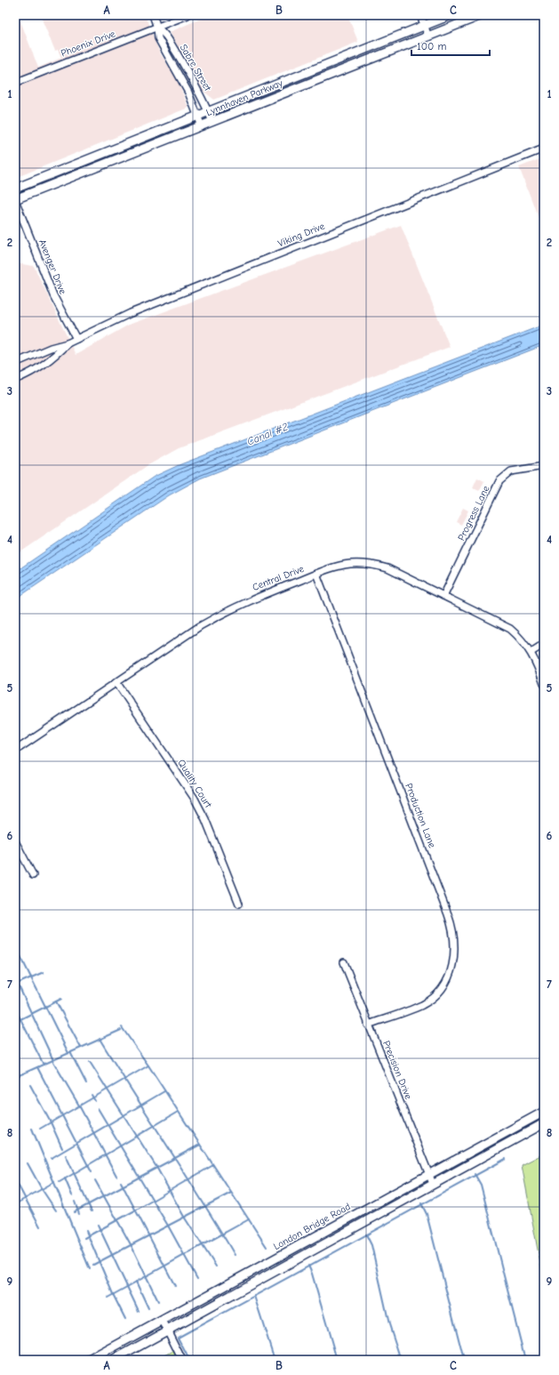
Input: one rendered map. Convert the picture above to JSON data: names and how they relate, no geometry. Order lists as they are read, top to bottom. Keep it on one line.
{"streets":{"main road":["Lynnhaven Parkway","London Bridge Road"],"street":["Phoenix Drive","Sabre Street","Viking Drive","Avenger Drive","Progress Lane","Central Drive","Quality Court","Production Lane","Precision Drive"]},"crossings":[["Phoenix Drive","Sabre Street"],["Sabre Street","Lynnhaven Parkway"],["Lynnhaven Parkway","Avenger Drive"],["Viking Drive","Avenger Drive"],["Progress Lane","Central Drive"],["Central Drive","Quality Court"],["Central Drive","Production Lane"],["Production Lane","Precision Drive"],["Precision Drive","London Bridge Road"]],"water":["Canal #2"],"scale_bar":"100 m","grid":{"columns":["A","B","C"],"rows":["1","2","3","4","5","6","7","8","9"]}}
